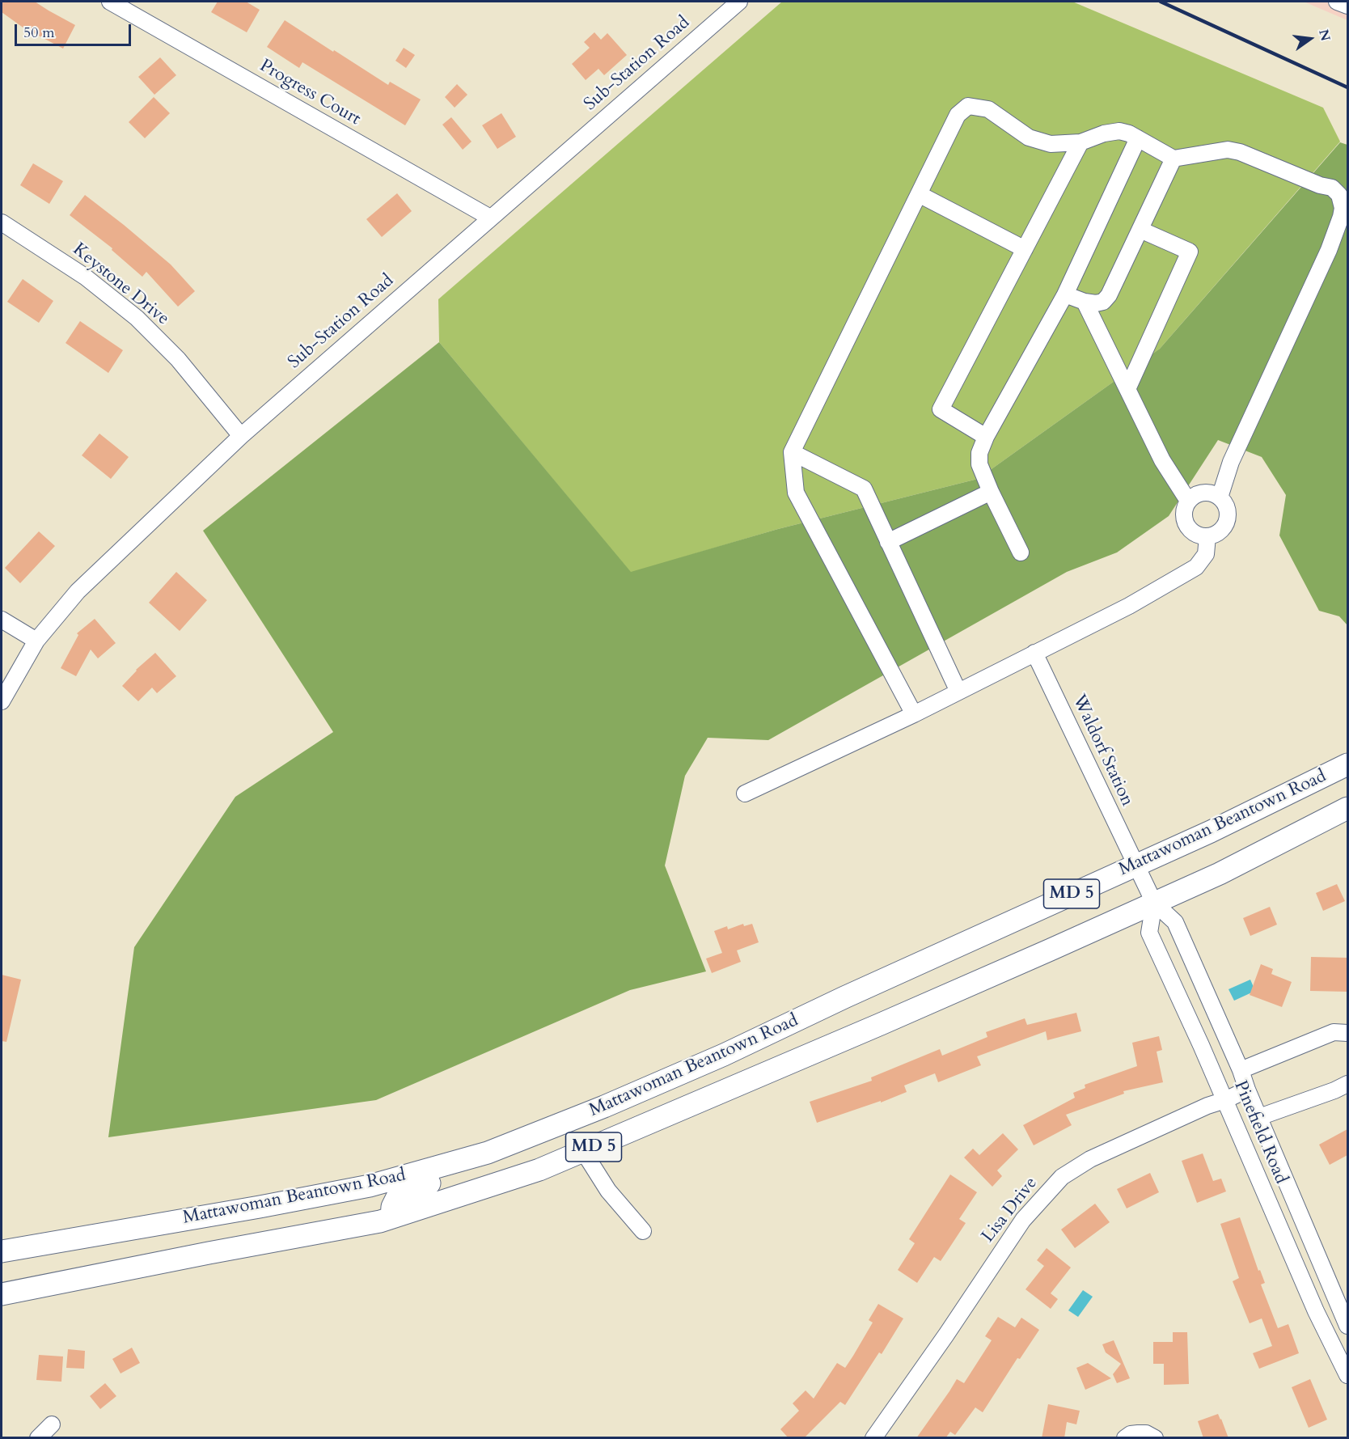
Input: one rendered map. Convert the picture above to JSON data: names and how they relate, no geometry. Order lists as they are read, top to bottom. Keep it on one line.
{"streets":{"highway":["Mattawoman Beantown Road","MD 5"],"street":["Sub-Station Road","Progress Court","Keystone Drive","Waldorf Station","Pinefield Road","Lisa Drive"]},"crossings":[["Sub-Station Road","Progress Court"],["Sub-Station Road","Keystone Drive"],["Waldorf Station","Mattawoman Beantown Road"],["Waldorf Station","Pinefield Road"],["Mattawoman Beantown Road","Pinefield Road"],["Pinefield Road","Lisa Drive"]],"scale_bar":"50 m","north":"right"}
